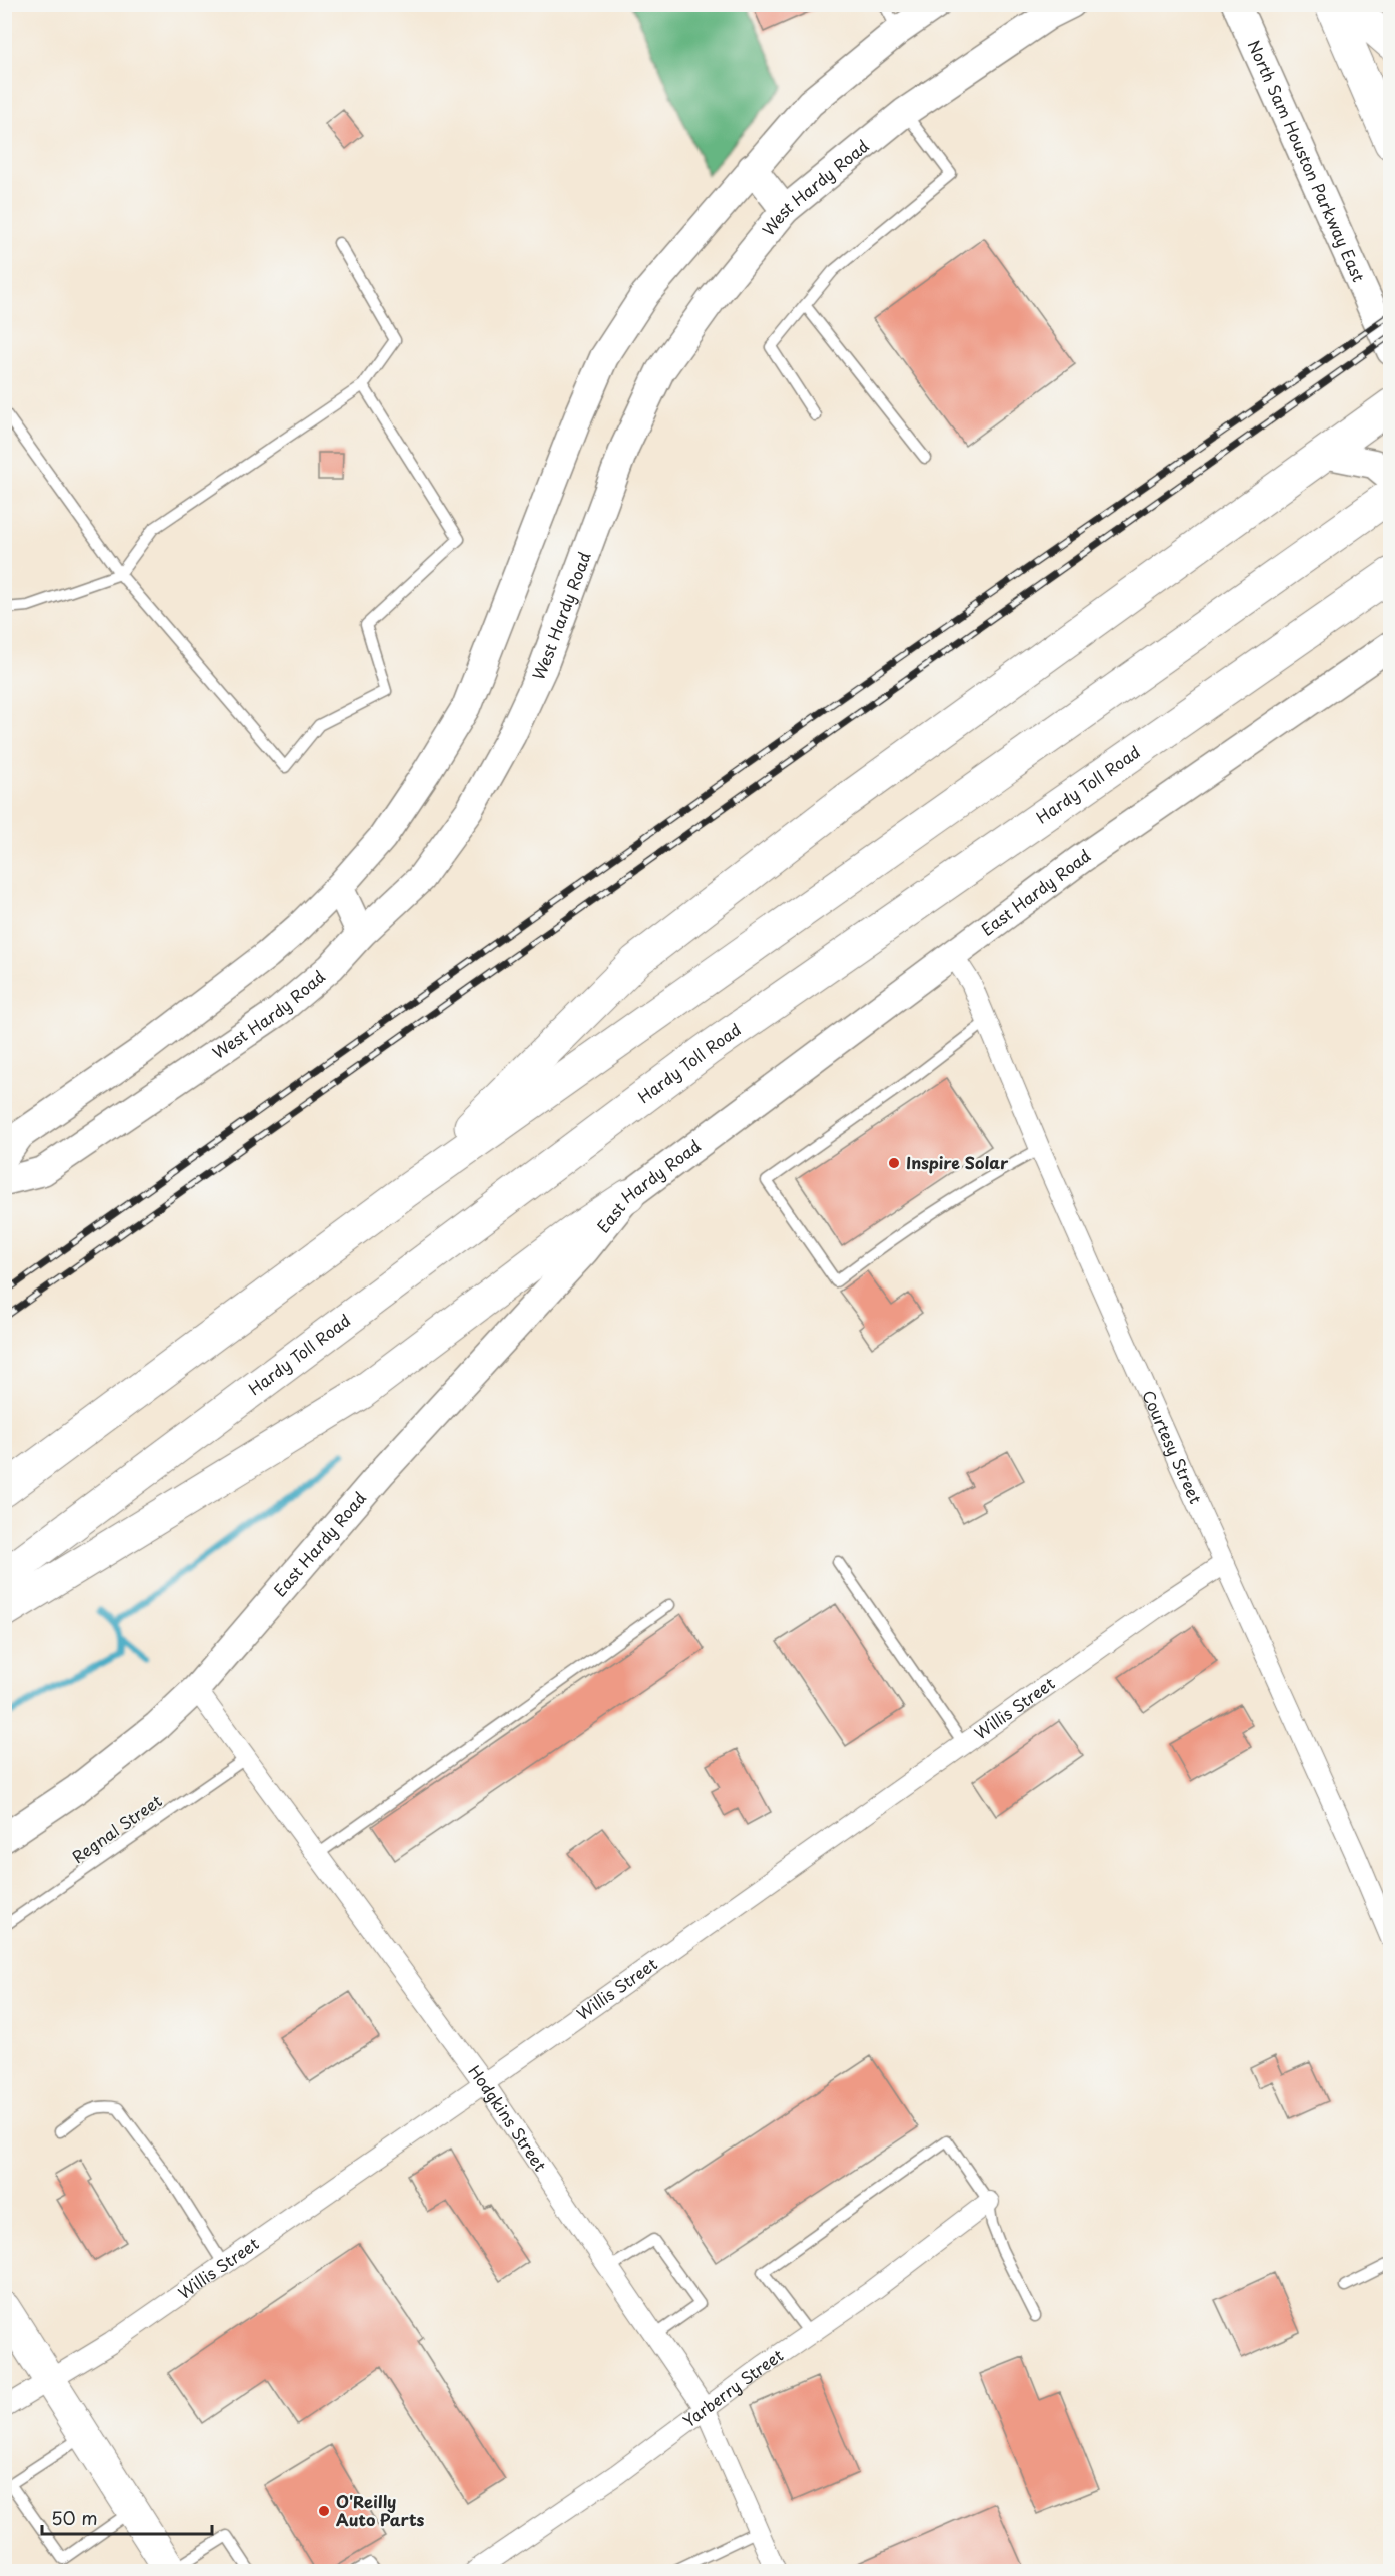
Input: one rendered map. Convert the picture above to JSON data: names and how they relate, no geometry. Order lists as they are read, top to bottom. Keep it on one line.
{"streets":{"highway":["Hardy Toll Road"],"main road":["North Sam Houston Parkway East","West Hardy Road","East Hardy Road"],"street":["Courtesy Street","Willis Street","Hodgkins Street","Yarberry Street"],"lane":["Regnal Street"]},"crossings":[["East Hardy Road","Courtesy Street"],["East Hardy Road","Hodgkins Street"],["Courtesy Street","Willis Street"],["Willis Street","Hodgkins Street"],["Regnal Street","Hodgkins Street"],["Hodgkins Street","Yarberry Street"]],"places":["Inspire Solar","O'Reilly Auto Parts"],"scale_bar":"50 m"}
